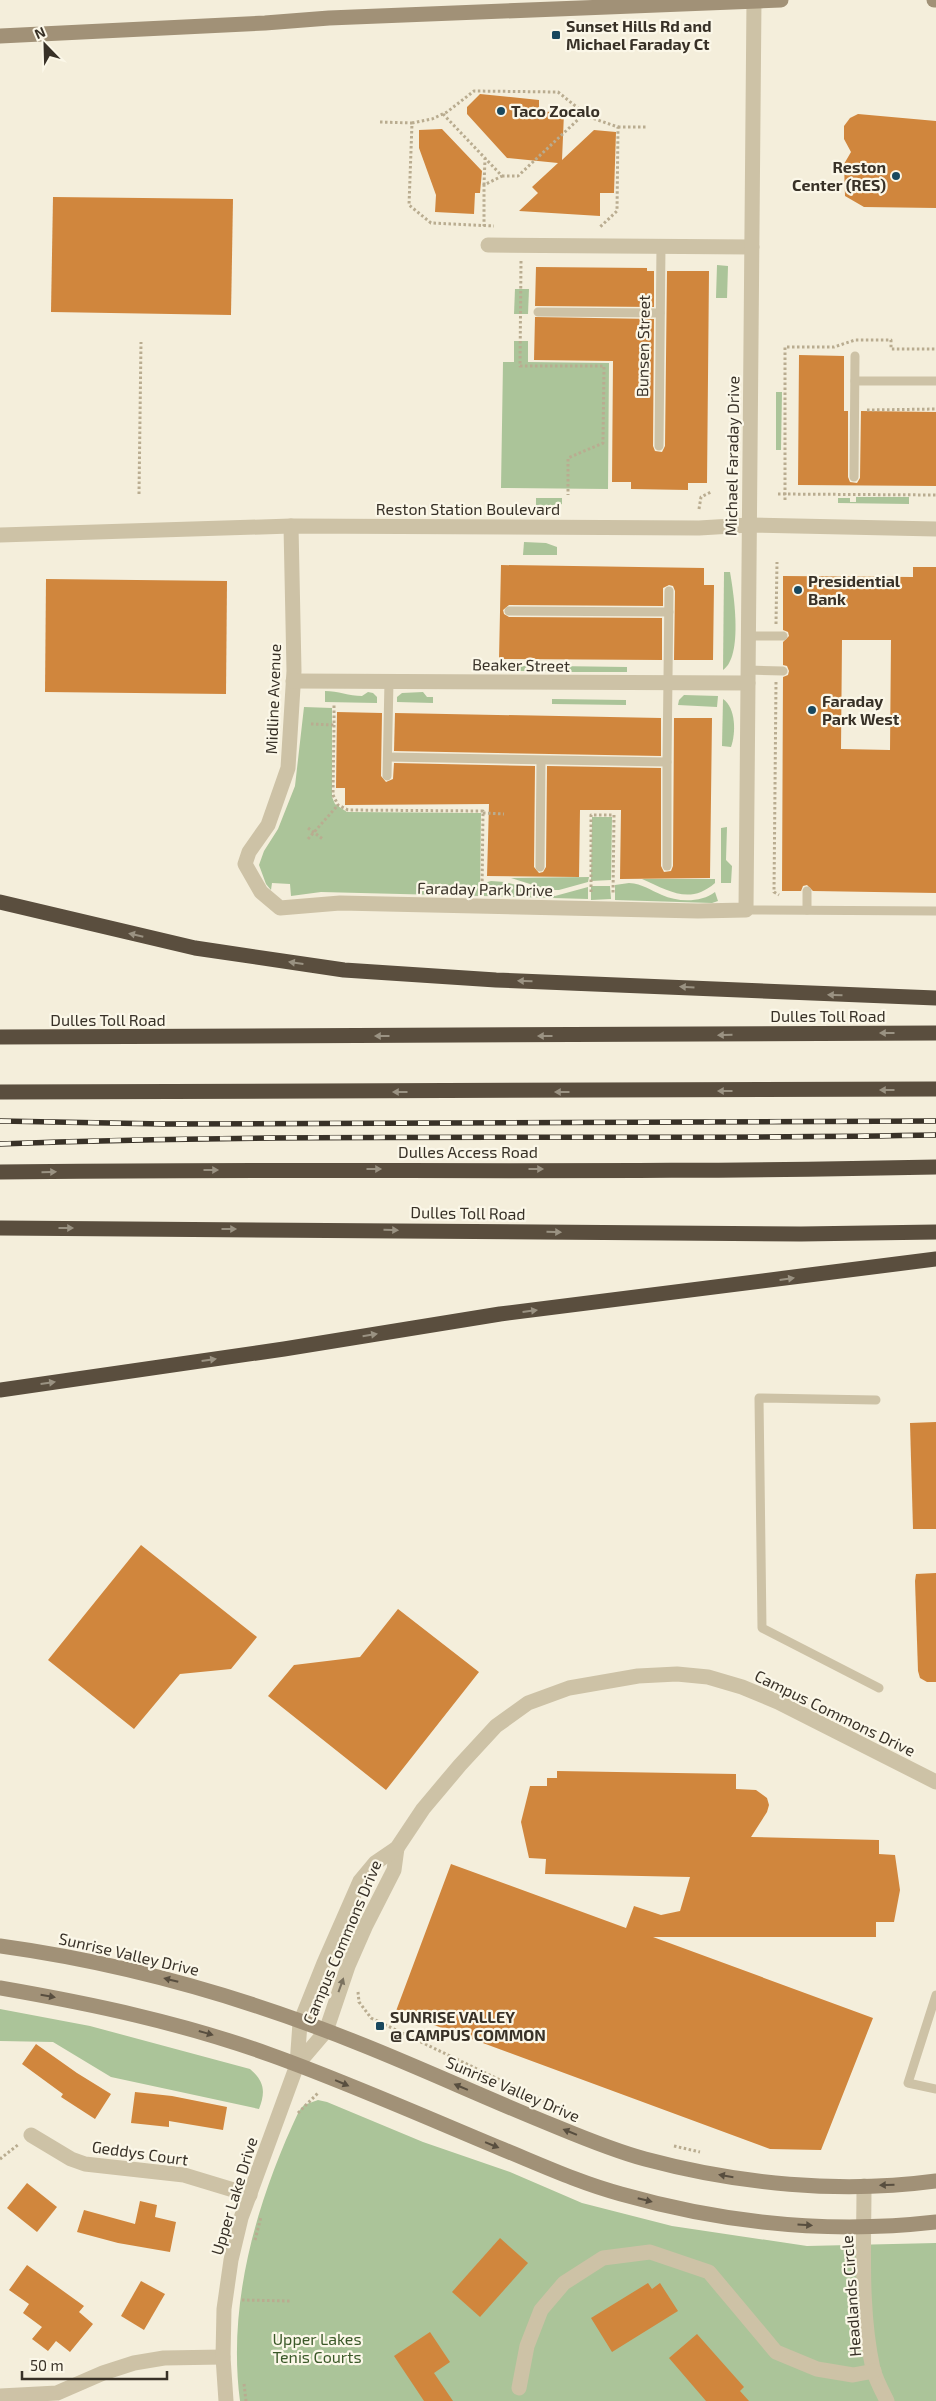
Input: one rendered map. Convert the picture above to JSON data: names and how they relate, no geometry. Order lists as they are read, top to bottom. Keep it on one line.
{"streets":{"highway":["Dulles Toll Road","Dulles Access Road"],"main road":["Sunrise Valley Drive"],"street":["Michael Faraday Drive","Reston Station Boulevard","Beaker Street","Midline Avenue","Faraday Park Drive","Campus Commons Drive","Geddys Court","Upper Lake Drive","Headlands Circle"],"lane":["Bunsen Street"]},"crossings":[["Michael Faraday Drive","Reston Station Boulevard"],["Michael Faraday Drive","Beaker Street"],["Michael Faraday Drive","Faraday Park Drive"],["Reston Station Boulevard","Midline Avenue"],["Beaker Street","Midline Avenue"],["Midline Avenue","Faraday Park Drive"],["Campus Commons Drive","Sunrise Valley Drive"],["Campus Commons Drive","Upper Lake Drive"],["Sunrise Valley Drive","Headlands Circle"],["Geddys Court","Upper Lake Drive"]],"parks":["Upper Lakes Tenis Courts"],"places":{"transit":["Sunset Hills Rd and Michael Faraday Ct","SUNRISE VALLEY @ CAMPUS COMMON"],"other":["Taco Zocalo","Reston Center (RES)","Presidential Bank","Faraday Park West"]},"scale_bar":"50 m","north":"top left"}
